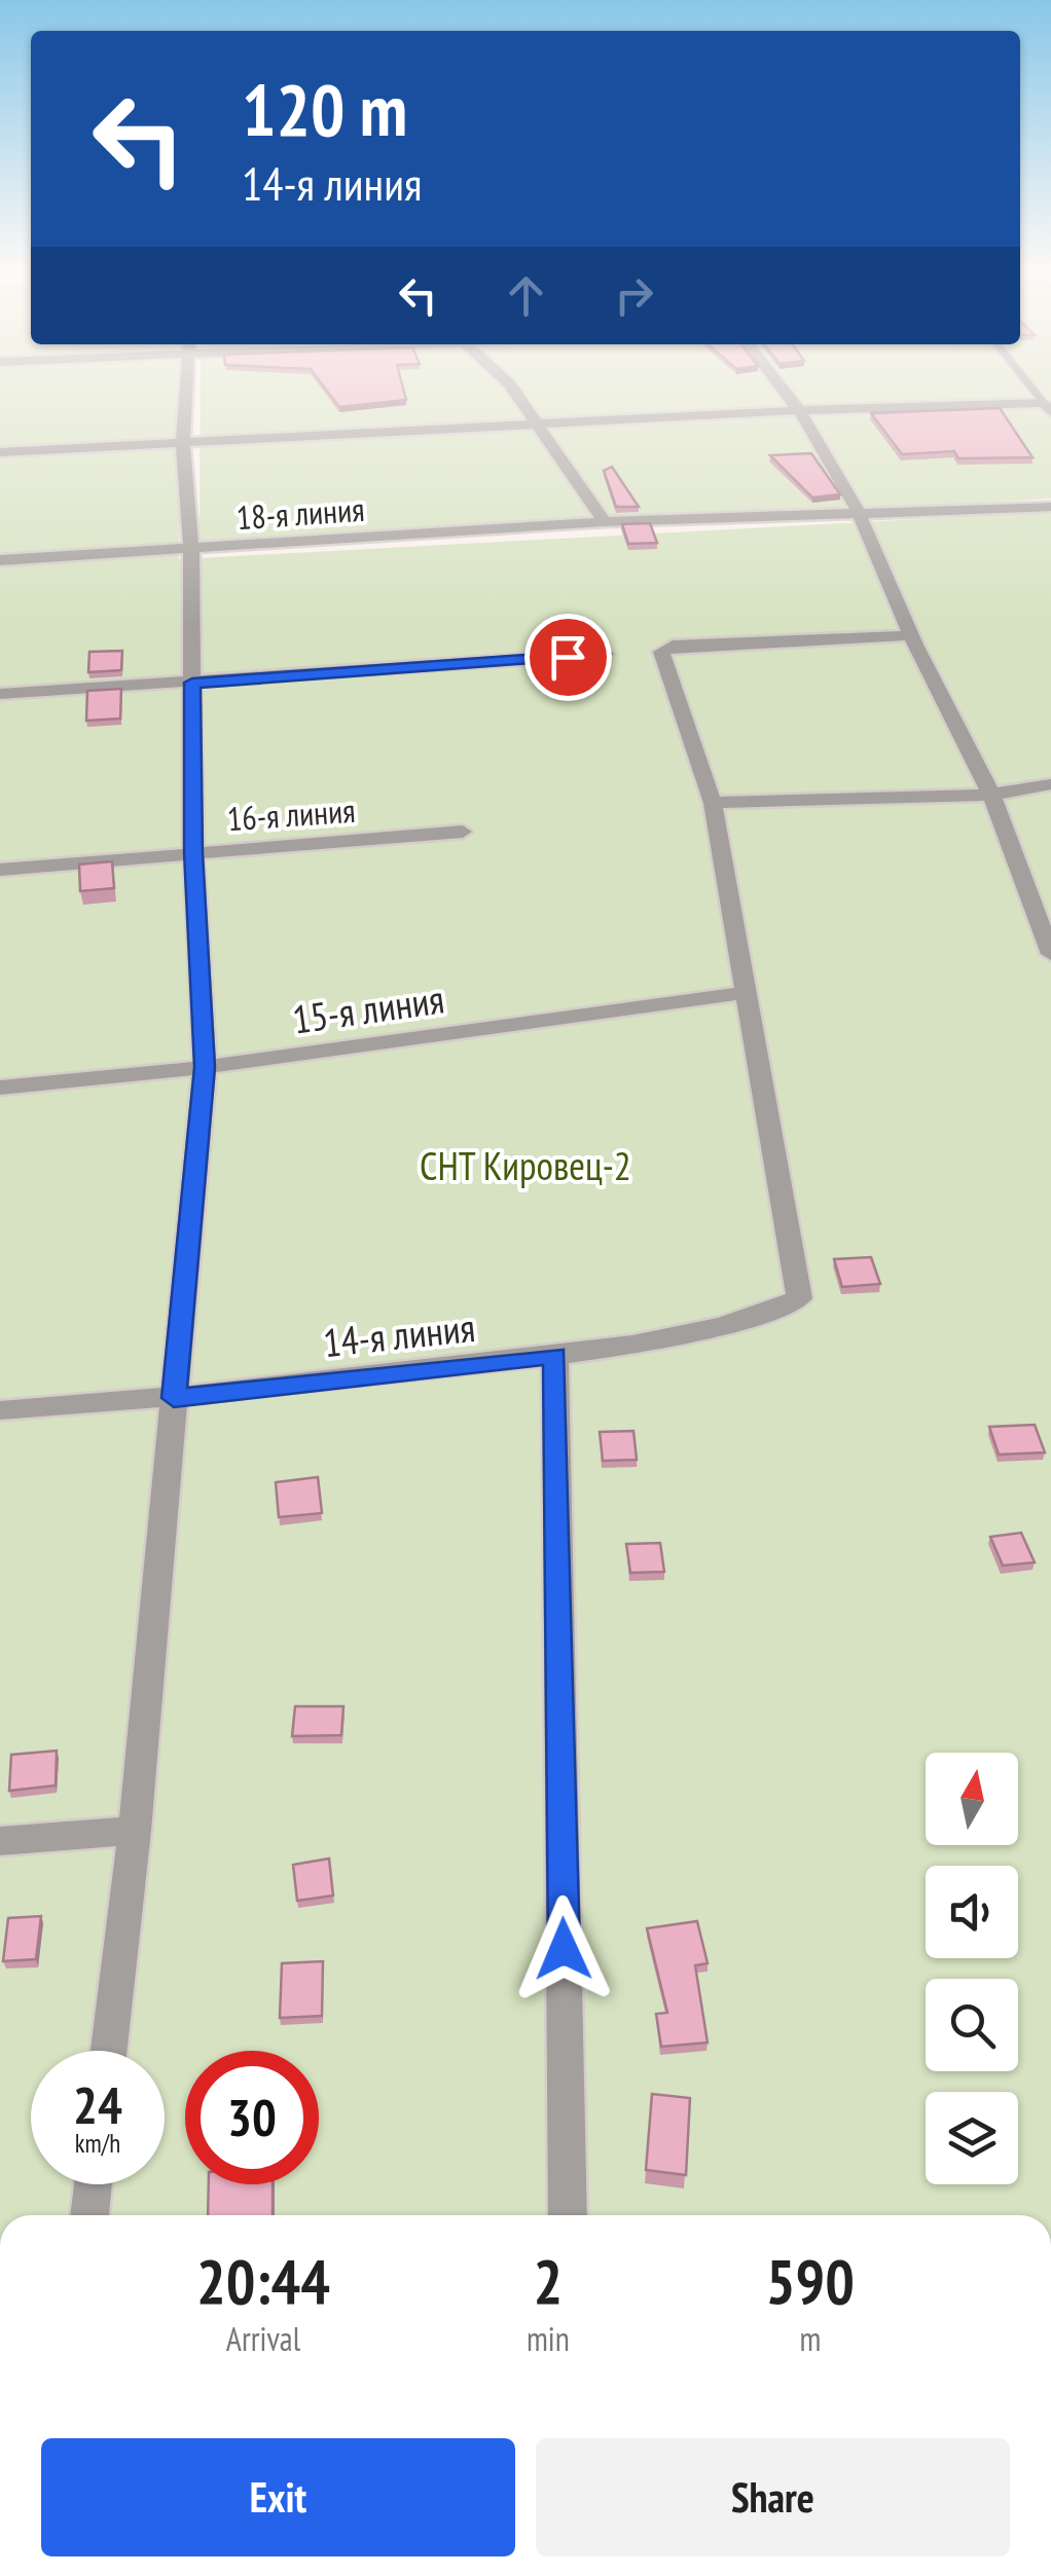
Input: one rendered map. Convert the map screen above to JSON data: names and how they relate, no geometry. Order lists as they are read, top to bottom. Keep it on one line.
{"streets":{"street":["18-я линия","16-я линия","15-я линия","14-я линия"]},"crossings":[["15-я линия","14-я линия"]],"parks":["СНТ Кировец-2"],"north":"top","page":{"turn":["120 m","14-я линия"],"speed":"24 km/h","limit":"30","eta":["20:44","Arrival","2","min","590","m"],"buttons":["Exit","Share"]}}
